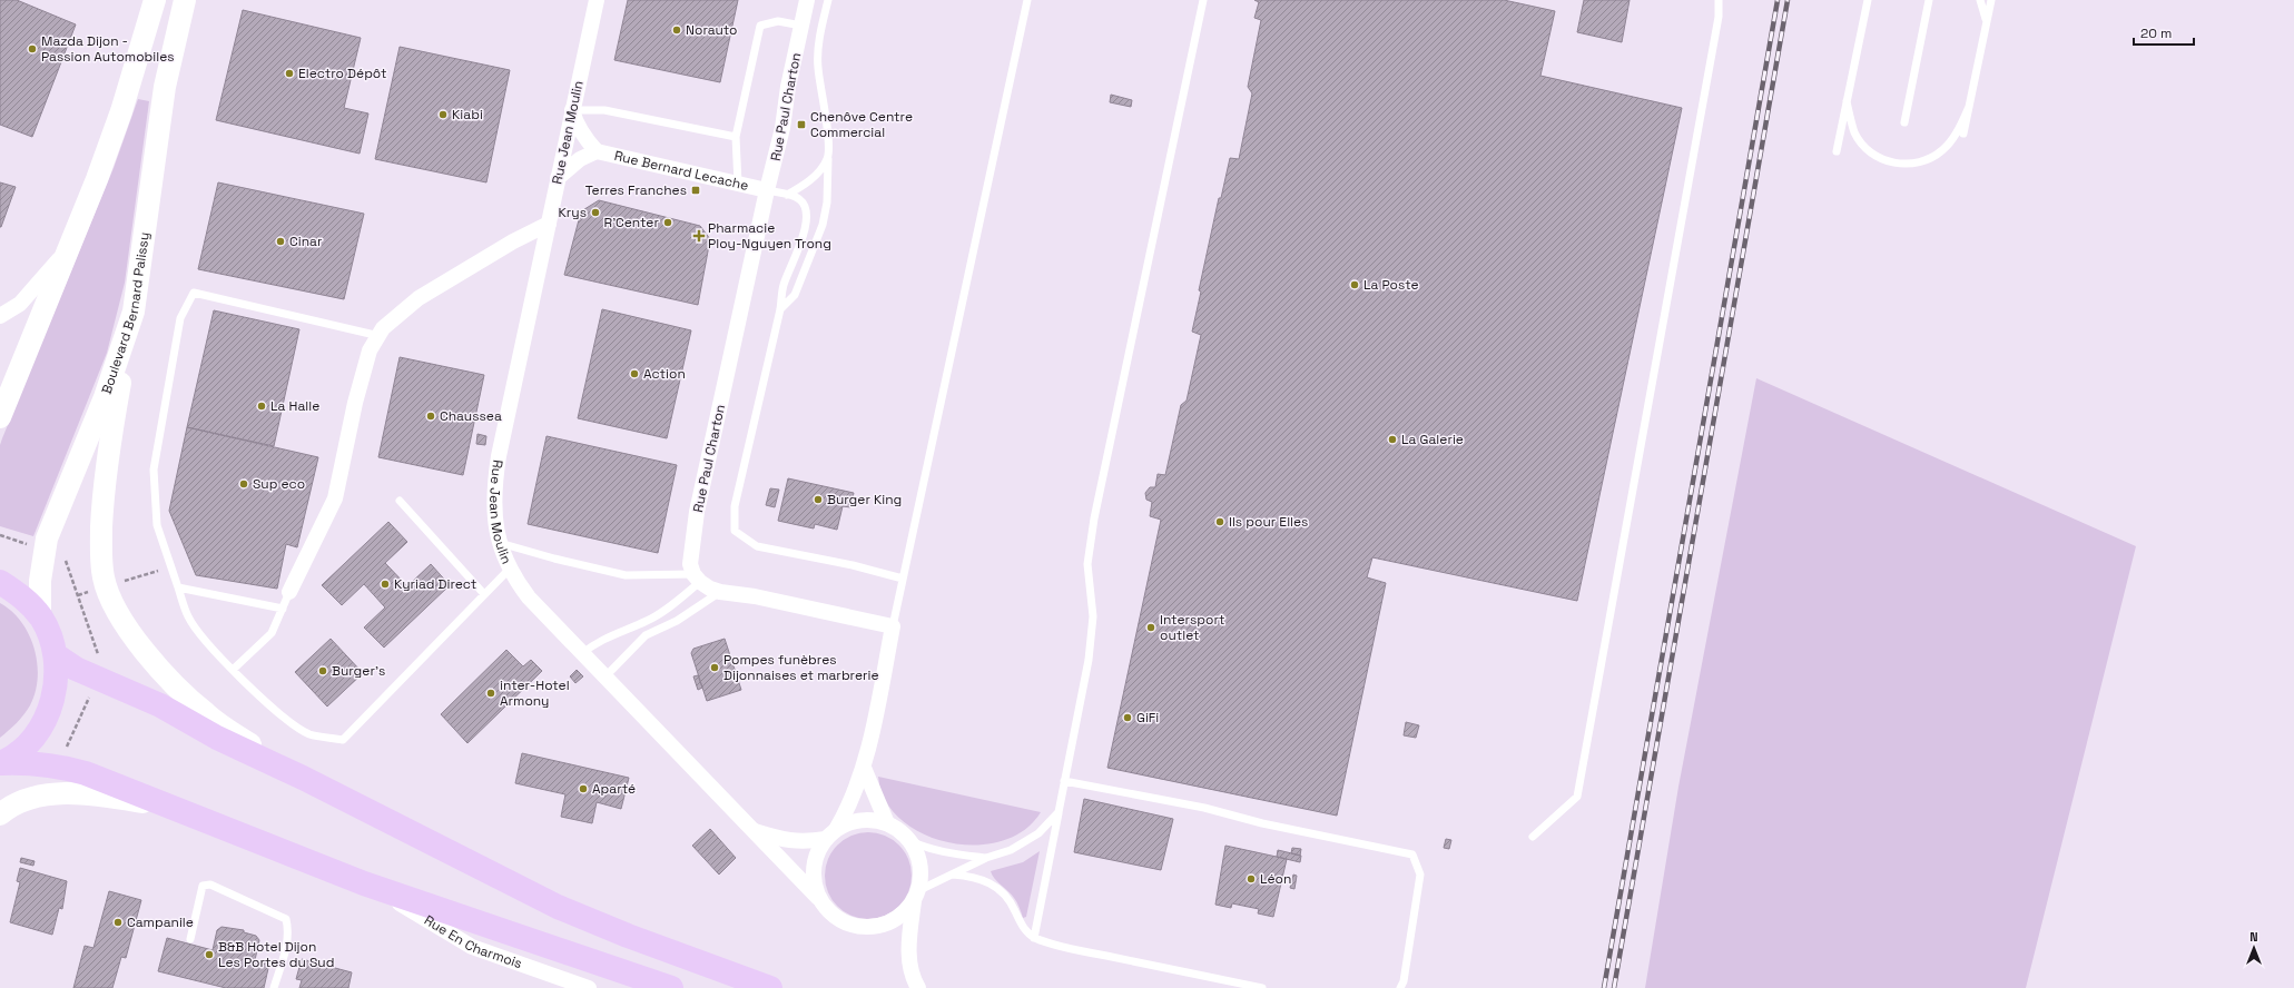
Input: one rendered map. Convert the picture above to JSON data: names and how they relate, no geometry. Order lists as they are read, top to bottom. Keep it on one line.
{"streets":{"main road":["Boulevard Bernard Palissy"],"street":["Rue Paul Charton","Rue Jean Moulin","Rue Bernard Lecache","Rue En Charmois"]},"crossings":[["Rue Paul Charton","Rue Bernard Lecache"],["Rue Jean Moulin","Rue Bernard Lecache"]],"places":{"other":["Norauto","Mazda Dijon - Passion Automobiles","Electro Dépôt","Kiabi","Krys","R'Center","Cinar","La Poste","Action","La Halle","Chaussea","La Galerie","Sup eco","Burger King","Ils pour Elles","Kyriad Direct","Intersport outlet","Pompes funèbres Dijonnaises et marbrerie","Burger's","inter-Hotel Armony","GiFi","Aparté","Léon","Campanile","B&B Hotel Dijon Les Portes du Sud"],"transit":["Chenôve Centre Commercial","Terres Franches"],"health":["Pharmacie Ploy-Nguyen Trong"]},"scale_bar":"20 m","north":"top"}
